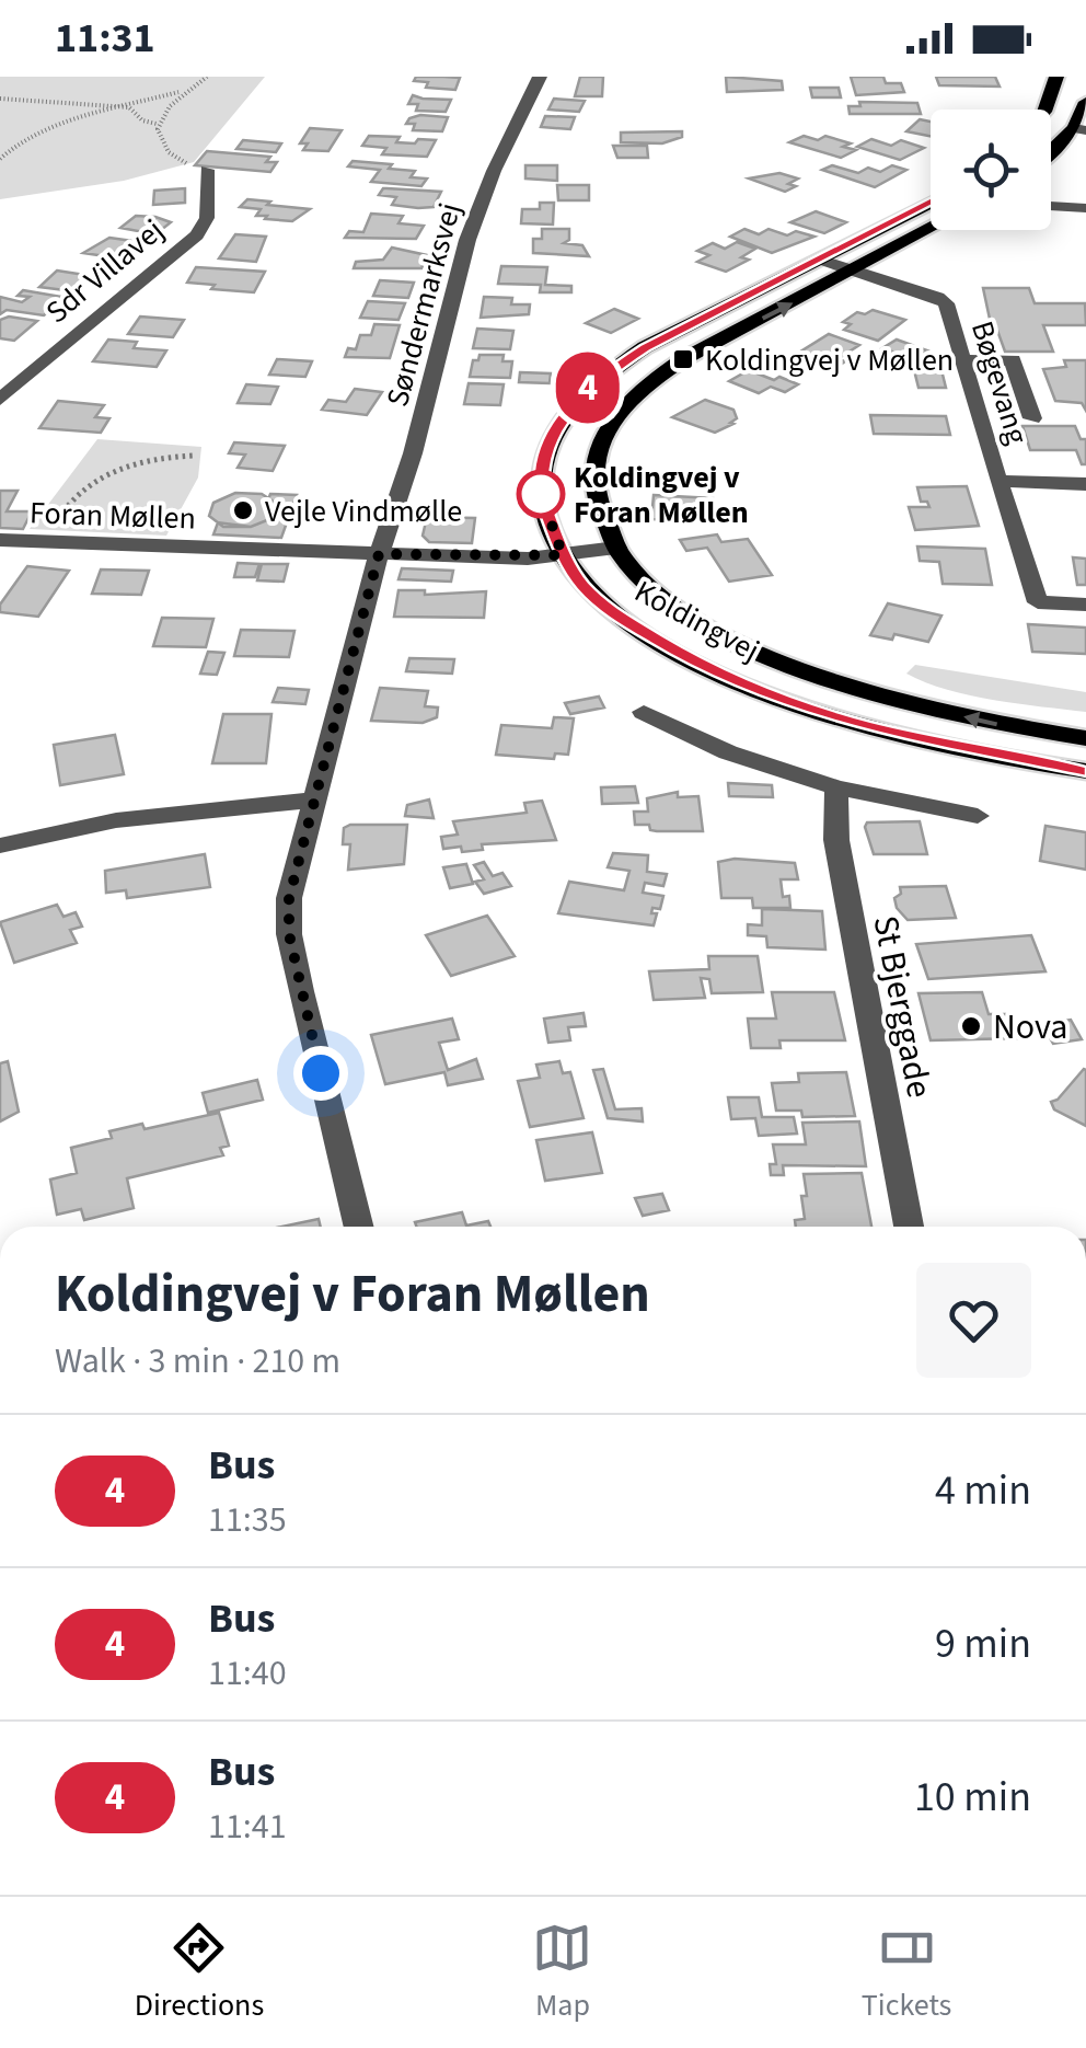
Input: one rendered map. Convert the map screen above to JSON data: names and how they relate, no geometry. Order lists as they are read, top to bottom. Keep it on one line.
{"streets":{"main road":["Koldingvej"],"street":["Sdr Villavej","Søndermarksvej","Bøgevang","Foran Møllen","St Bjerggade"]},"crossings":[["Søndermarksvej","Foran Møllen"],["Bøgevang","Koldingvej"],["Foran Møllen","Koldingvej"]],"places":{"transit":["Koldingvej v Møllen"],"other":["Koldingvej v Foran Møllen","Vejle Vindmølle","Nova"]},"lines":["bus line 4"],"page":{"status":"11:31","on_map":"4","heading":["Koldingvej v Foran Møllen","Walk · 3 min · 210 m"],"list":[{"mark":"4","name":"Bus","note":"11:35","value":"4 min"},{"mark":"4","name":"Bus","note":"11:40","value":"9 min"},{"mark":"4","name":"Bus","note":"11:41","value":"10 min"}],"tabs":["Directions","Map","Tickets"]}}
